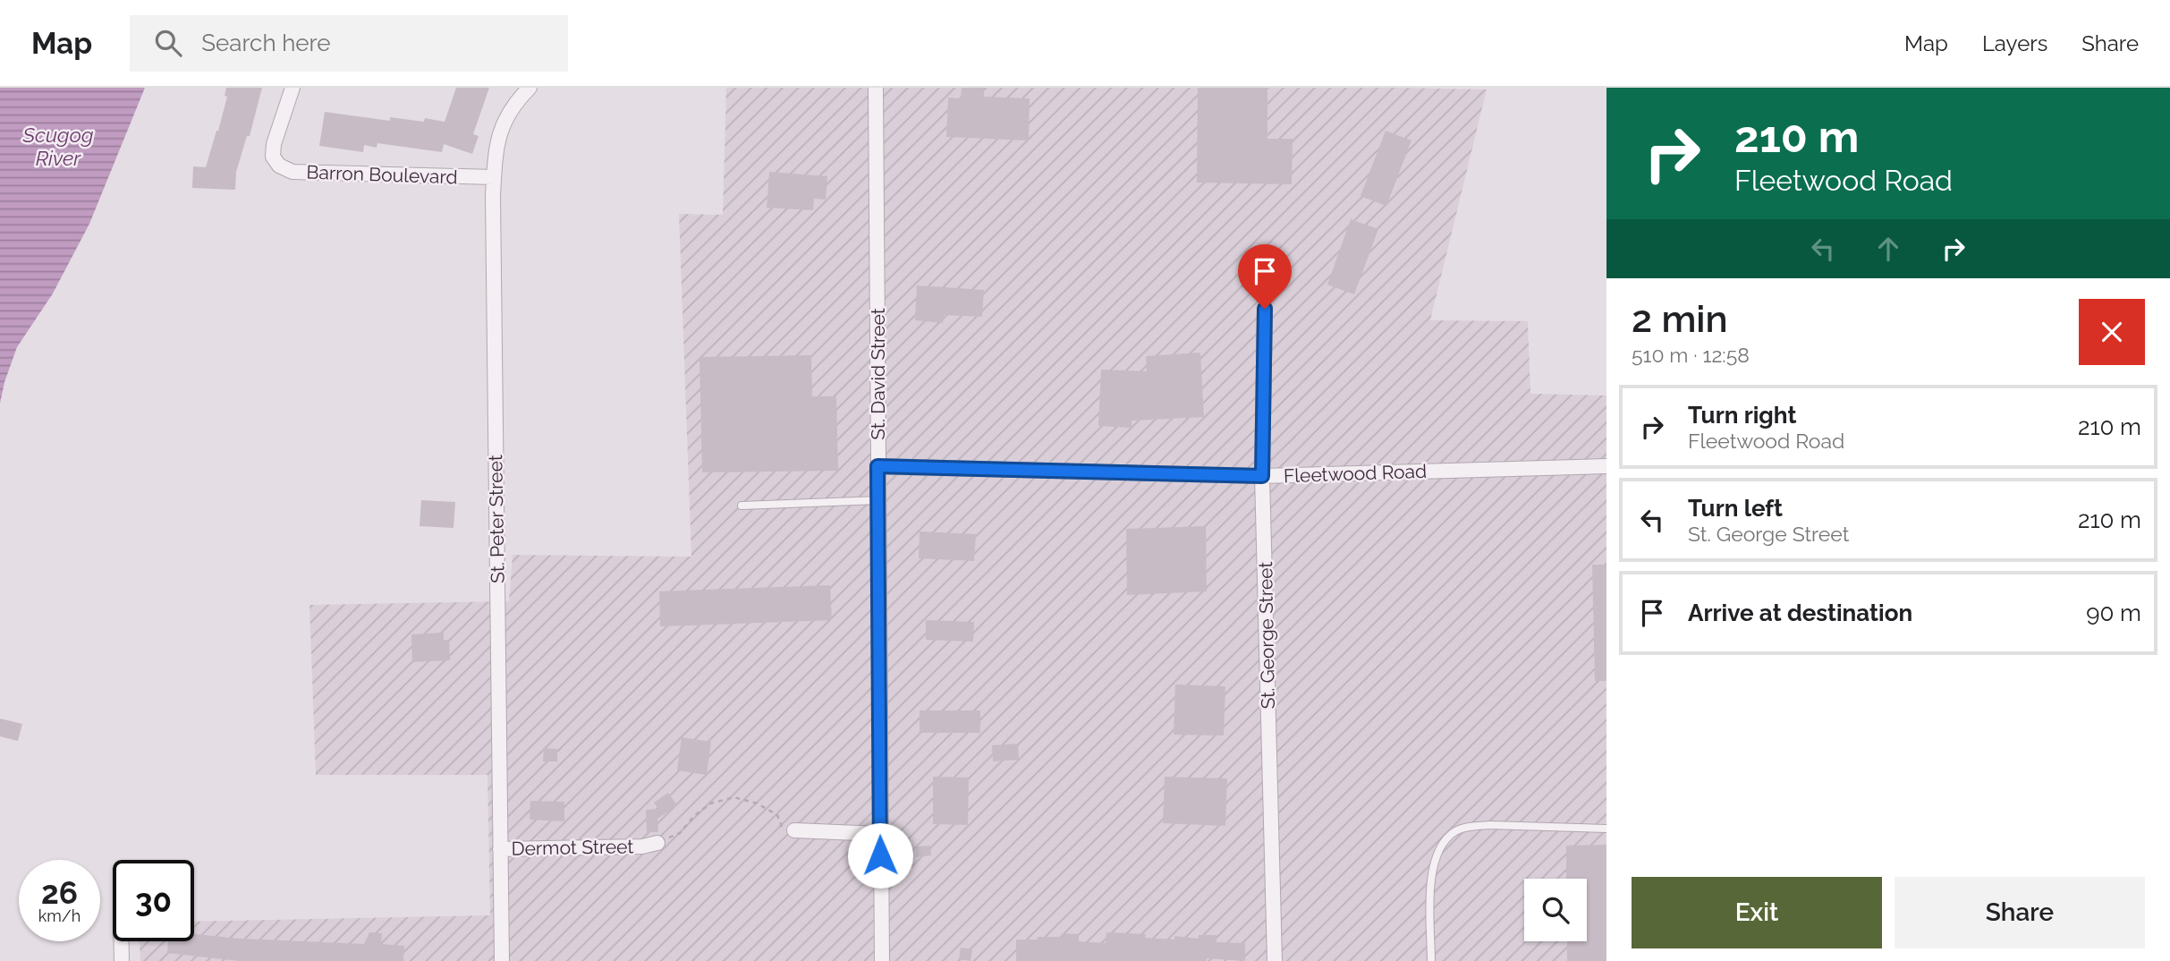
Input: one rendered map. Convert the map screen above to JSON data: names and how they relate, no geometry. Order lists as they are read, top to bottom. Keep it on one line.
{"streets":{"street":["Barron Boulevard","St. David Street","Fleetwood Road","St. Peter Street","St. George Street","Dermot Street"]},"crossings":[["Barron Boulevard","St. Peter Street"],["St. David Street","Fleetwood Road"],["Fleetwood Road","St. George Street"],["St. Peter Street","Dermot Street"]],"water":["Scugog River"],"page":{"header":"Map","search":"Search here","nav":["Map","Layers","Share"],"turn":["210 m","Fleetwood Road"],"heading":["2 min","510 m · 12:58"],"list":[{"name":"Turn right","note":"Fleetwood Road","value":"210 m"},{"name":"Turn left","note":"St. George Street","value":"210 m"},{"name":"Arrive at destination","value":"90 m"}],"speed":"26 km/h","limit":"30","buttons":["Exit","Share"]}}
